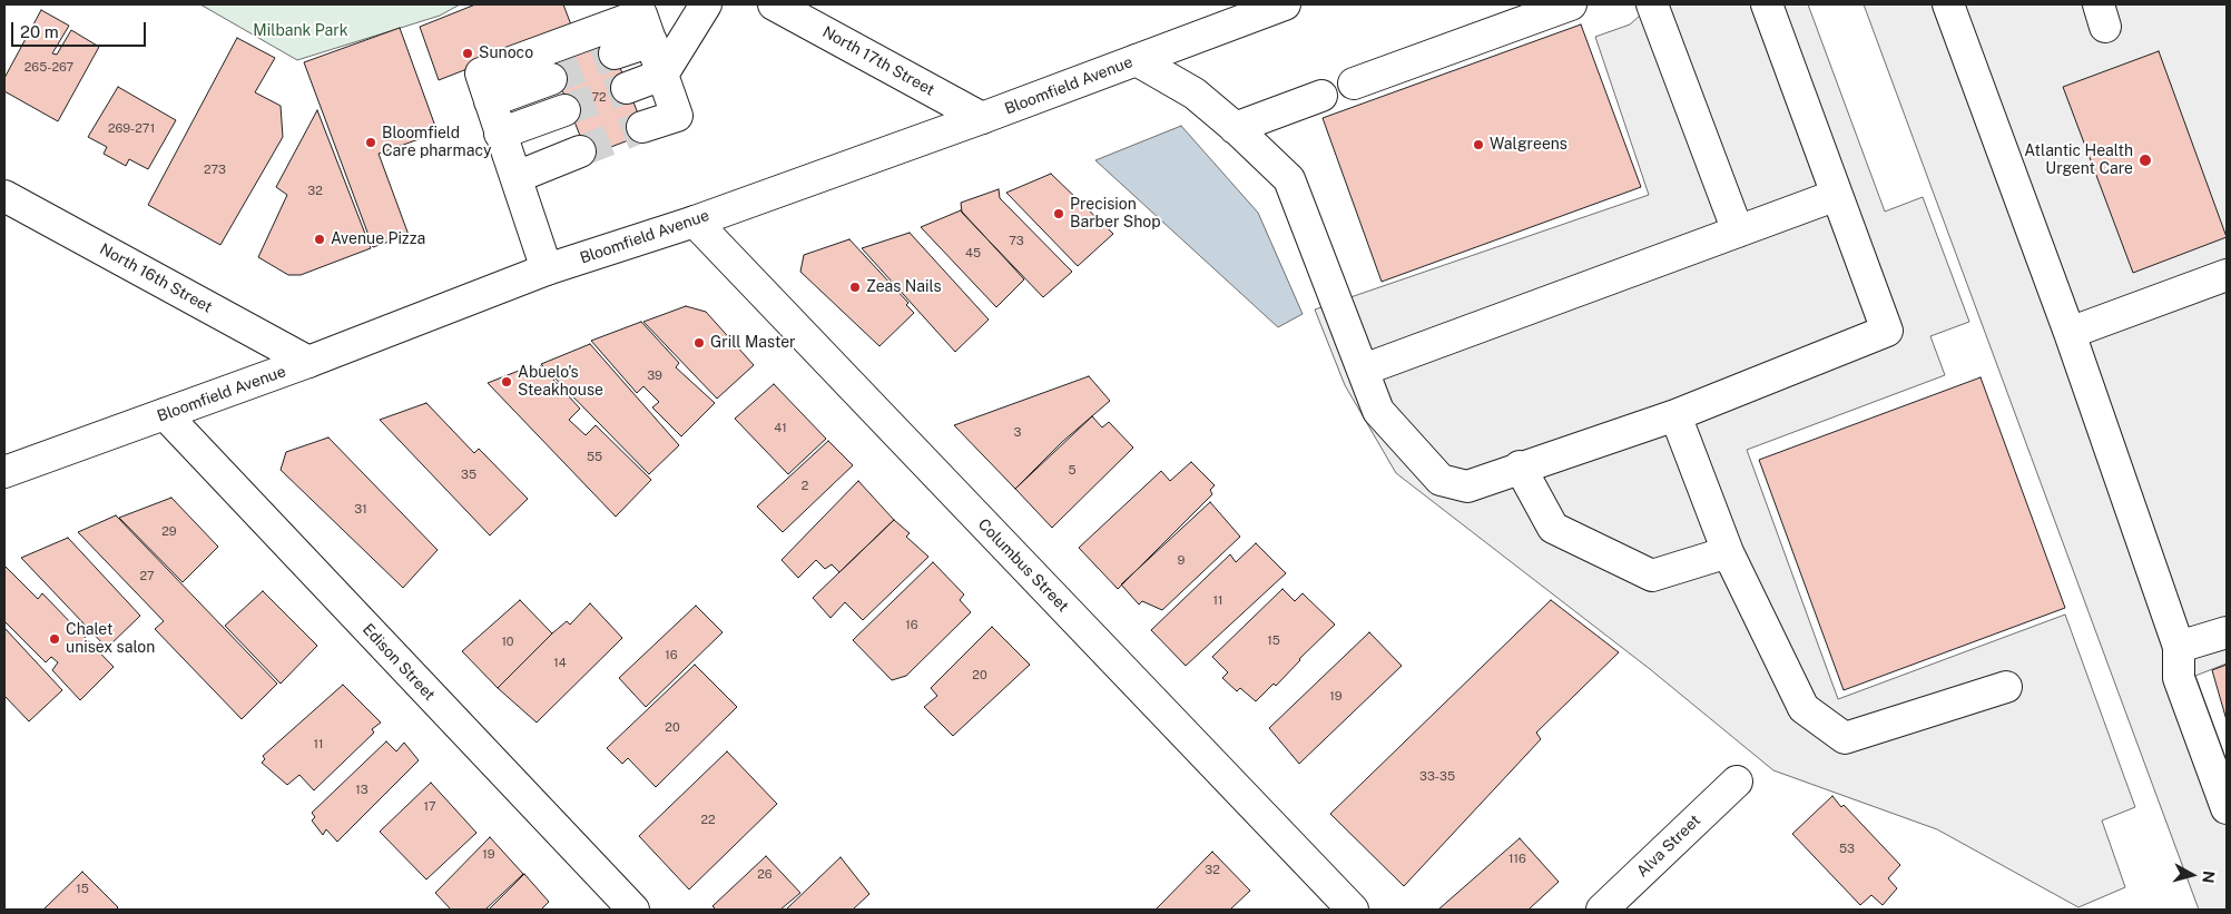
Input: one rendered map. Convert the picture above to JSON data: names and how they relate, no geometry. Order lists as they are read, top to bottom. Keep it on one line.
{"streets":{"street":["North 17th Street","Bloomfield Avenue","North 16th Street","Columbus Street","Edison Street","Alva Street"]},"crossings":[["North 17th Street","Bloomfield Avenue"],["Bloomfield Avenue","North 16th Street"],["Bloomfield Avenue","Columbus Street"],["Bloomfield Avenue","Edison Street"]],"parks":["Milbank Park"],"places":["Sunoco","Bloomfield Care pharmacy","Walgreens","Atlantic Health Urgent Care","Precision Barber Shop","Avenue Pizza","Zeas Nails","Grill Master","Abuelo's Steakhouse","Chalet unisex salon"],"house_numbers":["265-267","72","269-271","273","32","73","45","39","41","3","55","5","35","2","31","29","9","27","11","16","15","10","16","14","20","19","20","11","33-35","13","17","22","53","19","116","32","26","15"],"scale_bar":"20 m","north":"right"}
